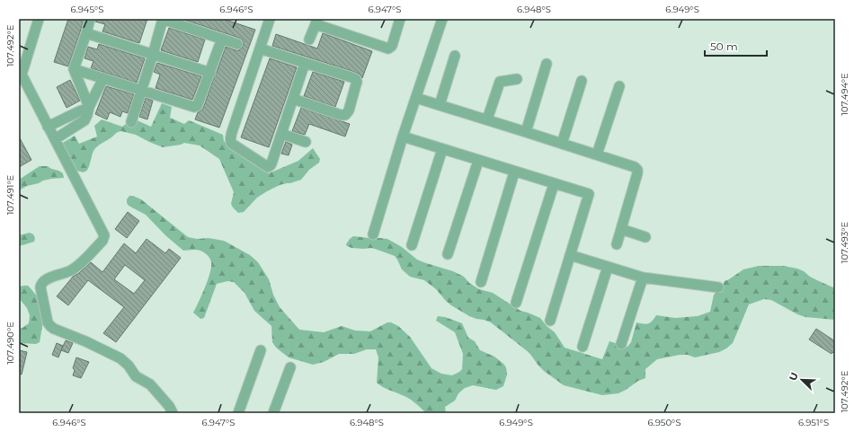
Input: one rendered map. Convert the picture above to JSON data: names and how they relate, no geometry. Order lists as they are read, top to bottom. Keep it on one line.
{"scale_bar":"50 m","north":"top left","coordinates":["6.945°S","6.946°S","6.947°S","6.948°S","6.949°S","107.492°E","107.494°E","107.491°E","107.493°E","107.490°E","6.950°S","6.951°S"]}
